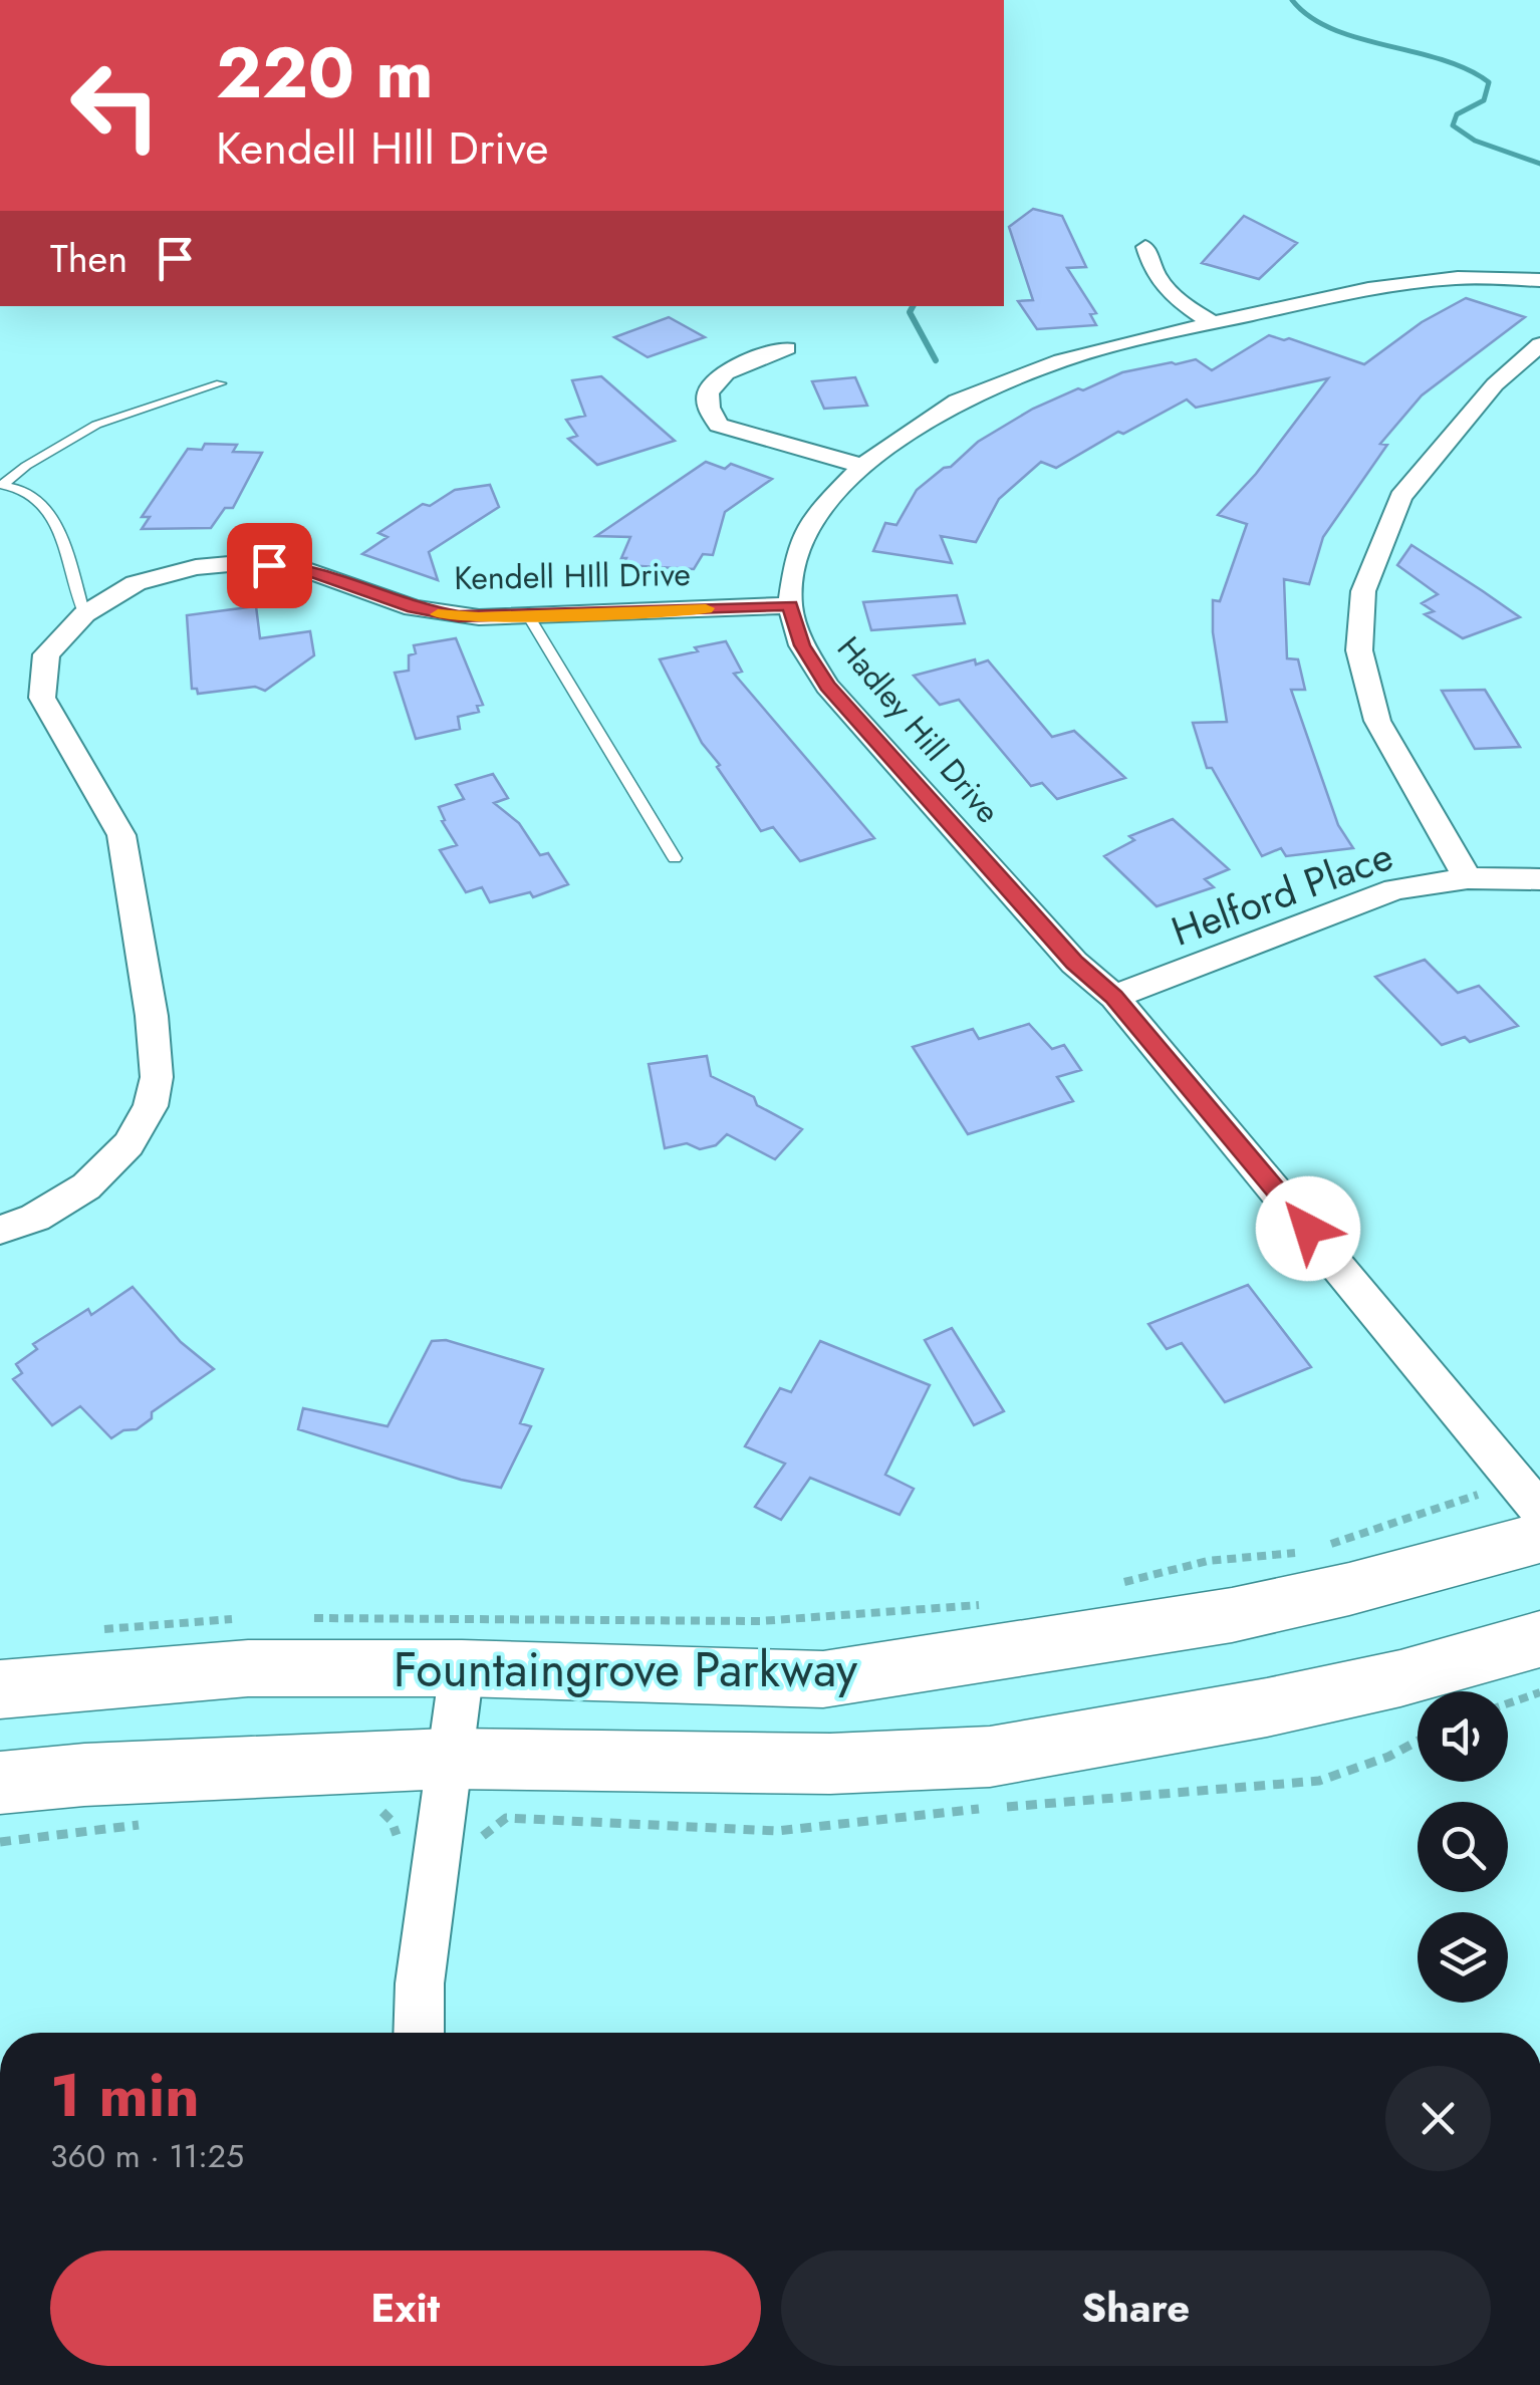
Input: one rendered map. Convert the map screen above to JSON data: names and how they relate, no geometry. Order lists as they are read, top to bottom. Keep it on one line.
{"streets":{"main road":["Fountaingrove Parkway"],"street":["Kendell HIll Drive","Hadley Hill Drive","Helford Place"]},"crossings":[["Kendell HIll Drive","Hadley Hill Drive"],["Hadley Hill Drive","Helford Place"]],"page":{"turn":["220 m","Kendell HIll Drive"],"then":"Then","heading":["1 min","360 m · 11:25"],"buttons":["Exit","Share"]}}
